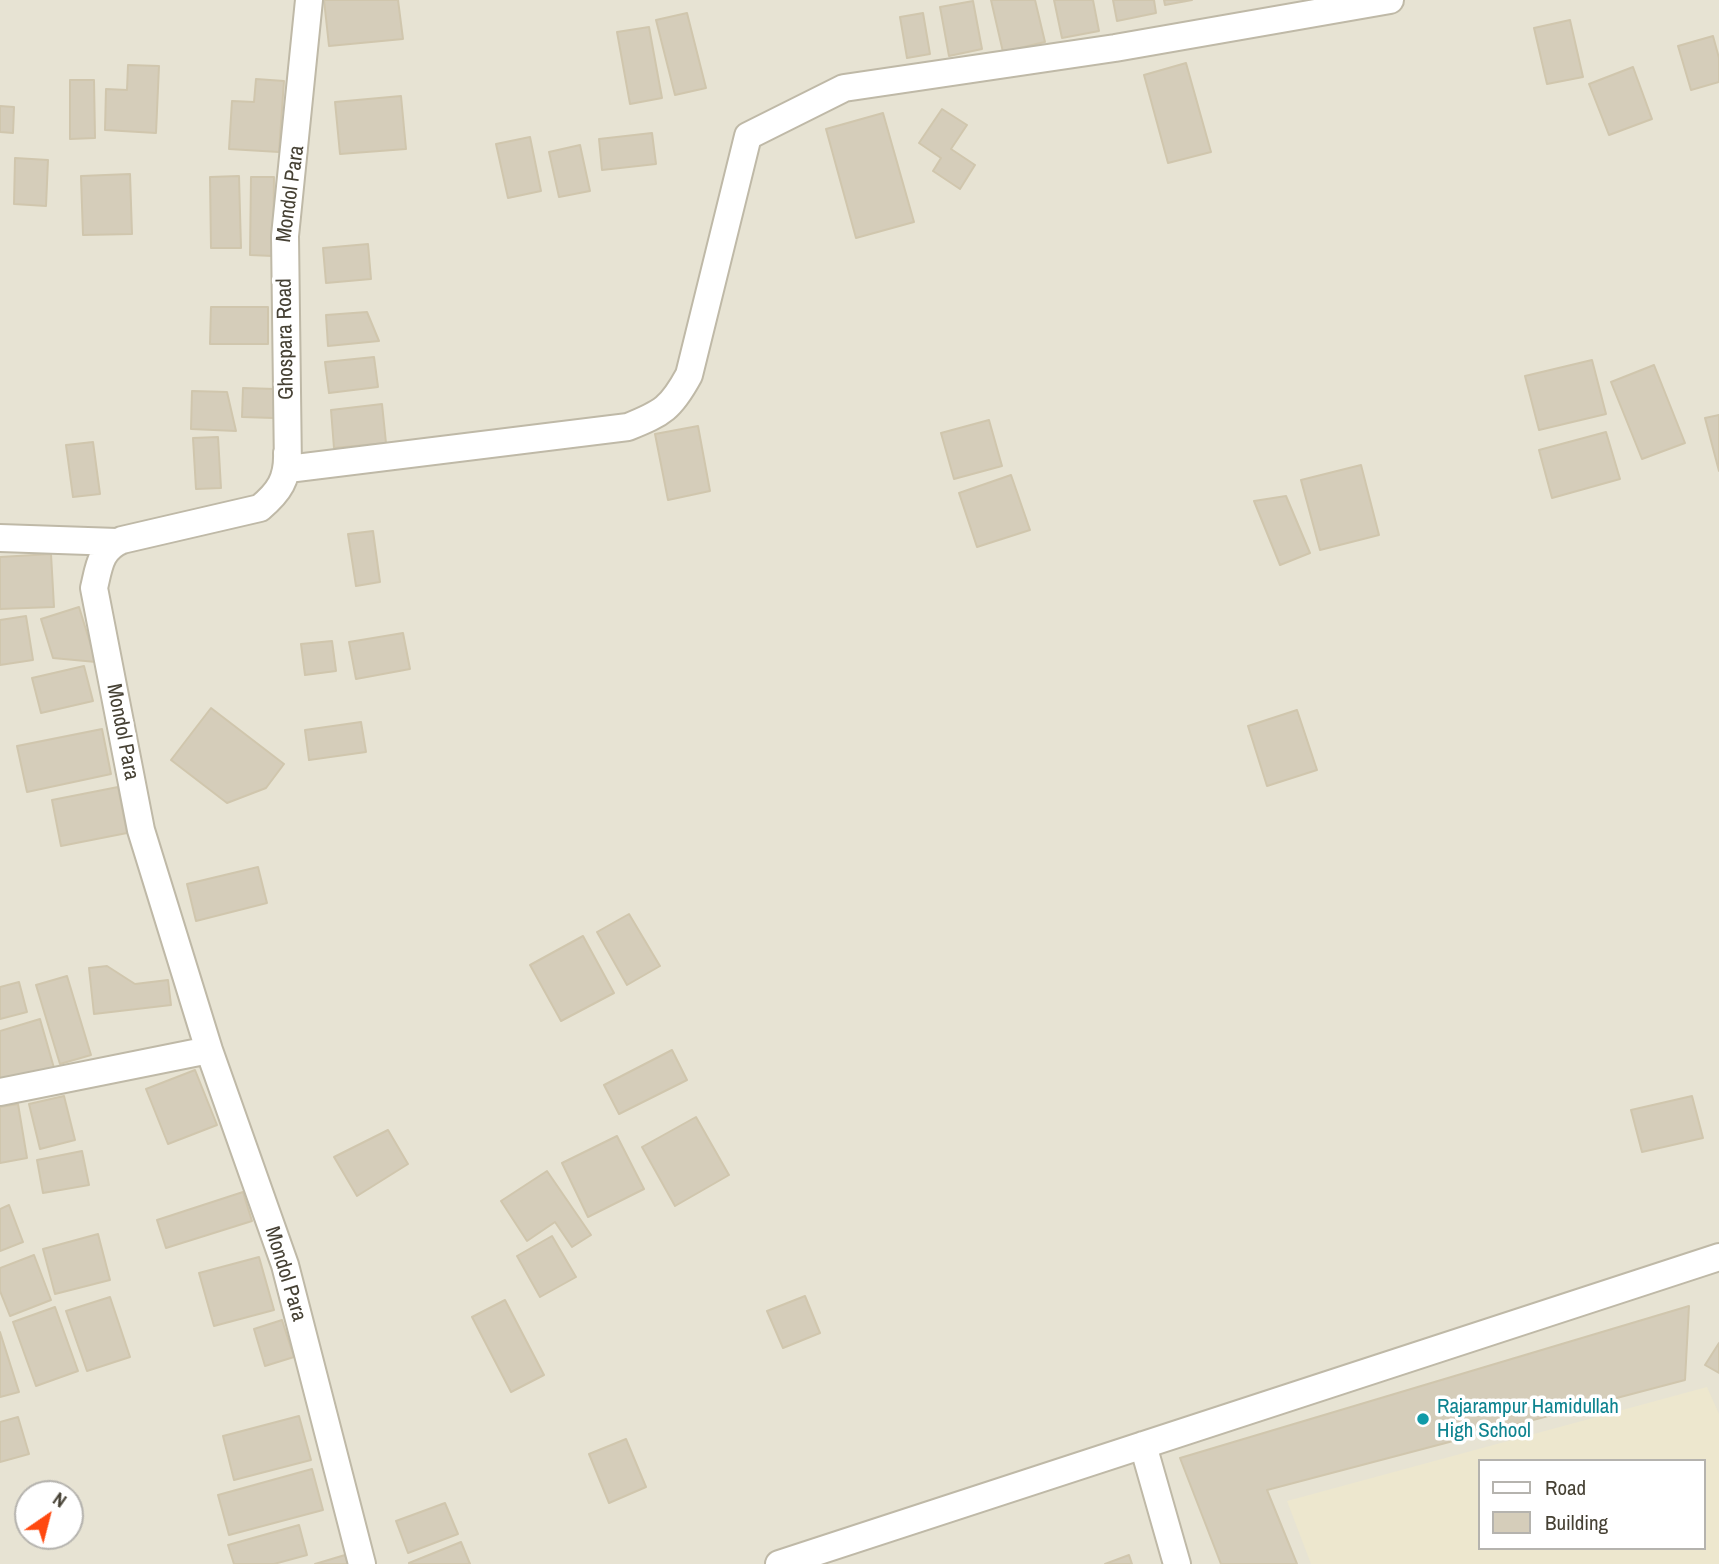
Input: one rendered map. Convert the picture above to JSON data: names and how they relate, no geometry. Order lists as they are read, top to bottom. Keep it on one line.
{"streets":{"street":["Mondol Para"]},"places":["Rajarampur Hamidullah High School"],"legend":["Road","Building"],"north":"top right"}
